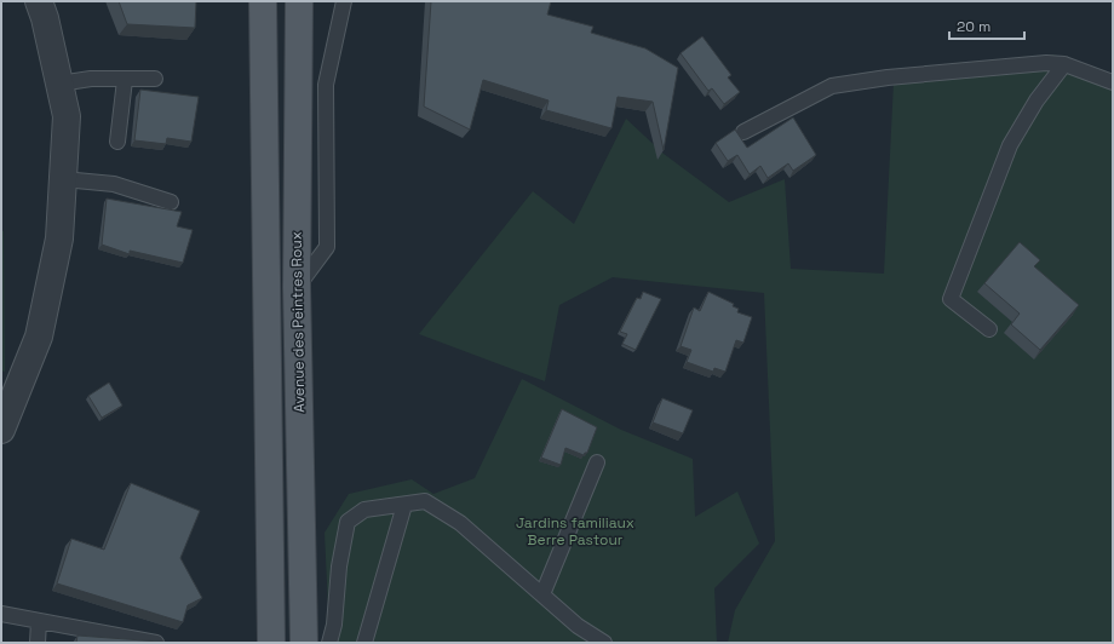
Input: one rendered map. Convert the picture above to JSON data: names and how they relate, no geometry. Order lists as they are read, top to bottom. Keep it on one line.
{"streets":{"main road":["Avenue des Peintres Roux"]},"parks":["Jardins familiaux Berre Pastour"],"scale_bar":"20 m"}
